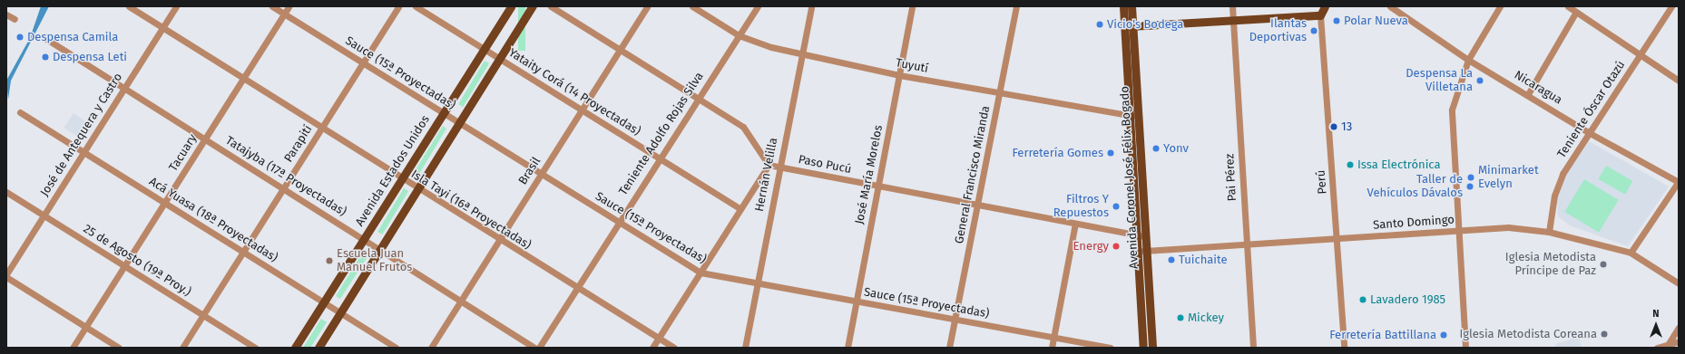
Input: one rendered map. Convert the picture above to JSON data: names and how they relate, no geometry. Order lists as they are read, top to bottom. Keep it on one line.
{"streets":{"main road":["Avenida Estados Unidos","Avenida Coronel José Félix Bogado"],"street":["Tuyutí","Sauce (15ª Proyectadas)","Nicaragua","Yataity Corá (14 Proyectadas)","Teniente Óscar Otazú","Teniente Adolfo Rojas Silva","José de Antequera y Castro","Parapití","Tacuary","Paso Pucú","Brasil","Hernán Velilla","José María Morelos","General Francisco Miranda","Tatajyba (17ª Proyectadas)","Pai Pérez","Perú","Isla Tayi (16ª Proyectadas)","Acá Yuasa (18ª Proyectadas)","Santo Domingo","25 de Agosto (19ª Proy.)"]},"crossings":[["Tuyutí","Teniente Adolfo Rojas Silva"],["Tuyutí","Hernán Velilla"],["Tuyutí","José María Morelos"],["Tuyutí","General Francisco Miranda"],["Tuyutí","Avenida Coronel José Félix Bogado"],["Sauce (15ª Proyectadas)","Teniente Adolfo Rojas Silva"],["Sauce (15ª Proyectadas)","Parapití"],["Sauce (15ª Proyectadas)","Tacuary"],["Sauce (15ª Proyectadas)","Avenida Estados Unidos"],["Sauce (15ª Proyectadas)","Brasil"],["Sauce (15ª Proyectadas)","Hernán Velilla"],["Sauce (15ª Proyectadas)","José María Morelos"],["Sauce (15ª Proyectadas)","General Francisco Miranda"],["Nicaragua","Teniente Óscar Otazú"],["Yataity Corá (14 Proyectadas)","Teniente Adolfo Rojas Silva"],["Yataity Corá (14 Proyectadas)","Avenida Estados Unidos"],["Yataity Corá (14 Proyectadas)","Brasil"],["Teniente Óscar Otazú","Santo Domingo"],["Teniente Adolfo Rojas Silva","Isla Tayi (16ª Proyectadas)"],["José de Antequera y Castro","Tatajyba (17ª Proyectadas)"],["José de Antequera y Castro","Isla Tayi (16ª Proyectadas)"],["José de Antequera y Castro","Acá Yuasa (18ª Proyectadas)"],["José de Antequera y Castro","25 de Agosto (19ª Proy.)"],["Parapití","Tatajyba (17ª Proyectadas)"],["Parapití","Isla Tayi (16ª Proyectadas)"],["Parapití","Acá Yuasa (18ª Proyectadas)"],["Parapití","25 de Agosto (19ª Proy.)"],["Tacuary","Tatajyba (17ª Proyectadas)"],["Tacuary","Isla Tayi (16ª Proyectadas)"],["Tacuary","Acá Yuasa (18ª Proyectadas)"],["Tacuary","25 de Agosto (19ª Proy.)"],["Paso Pucú","Hernán Velilla"],["Paso Pucú","José María Morelos"],["Paso Pucú","General Francisco Miranda"],["Paso Pucú","Avenida Coronel José Félix Bogado"],["Avenida Estados Unidos","Tatajyba (17ª Proyectadas)"],["Avenida Estados Unidos","Isla Tayi (16ª Proyectadas)"],["Avenida Estados Unidos","Acá Yuasa (18ª Proyectadas)"],["Brasil","Tatajyba (17ª Proyectadas)"],["Brasil","Isla Tayi (16ª Proyectadas)"],["Avenida Coronel José Félix Bogado","Santo Domingo"],["Pai Pérez","Santo Domingo"],["Perú","Santo Domingo"]],"places":["Polar Nueva","Vicio's Bodega","Ilantas Deportivas","Despensa Camila","Despensa Leti","Despensa La Villetana","13","Yonv","Ferretería Gomes","Issa Electrónica","Minimarket Evelyn","Taller de Vehículos Dávalos","Filtros Y Repuestos","Energy","Tuichaite","Escuela Juan Manuel Frutos","Iglesia Metodista Príncipe de Paz","Lavadero 1985","Mickey","Iglesia Metodista Coreana","Ferretería Battillana"],"north":"top"}
